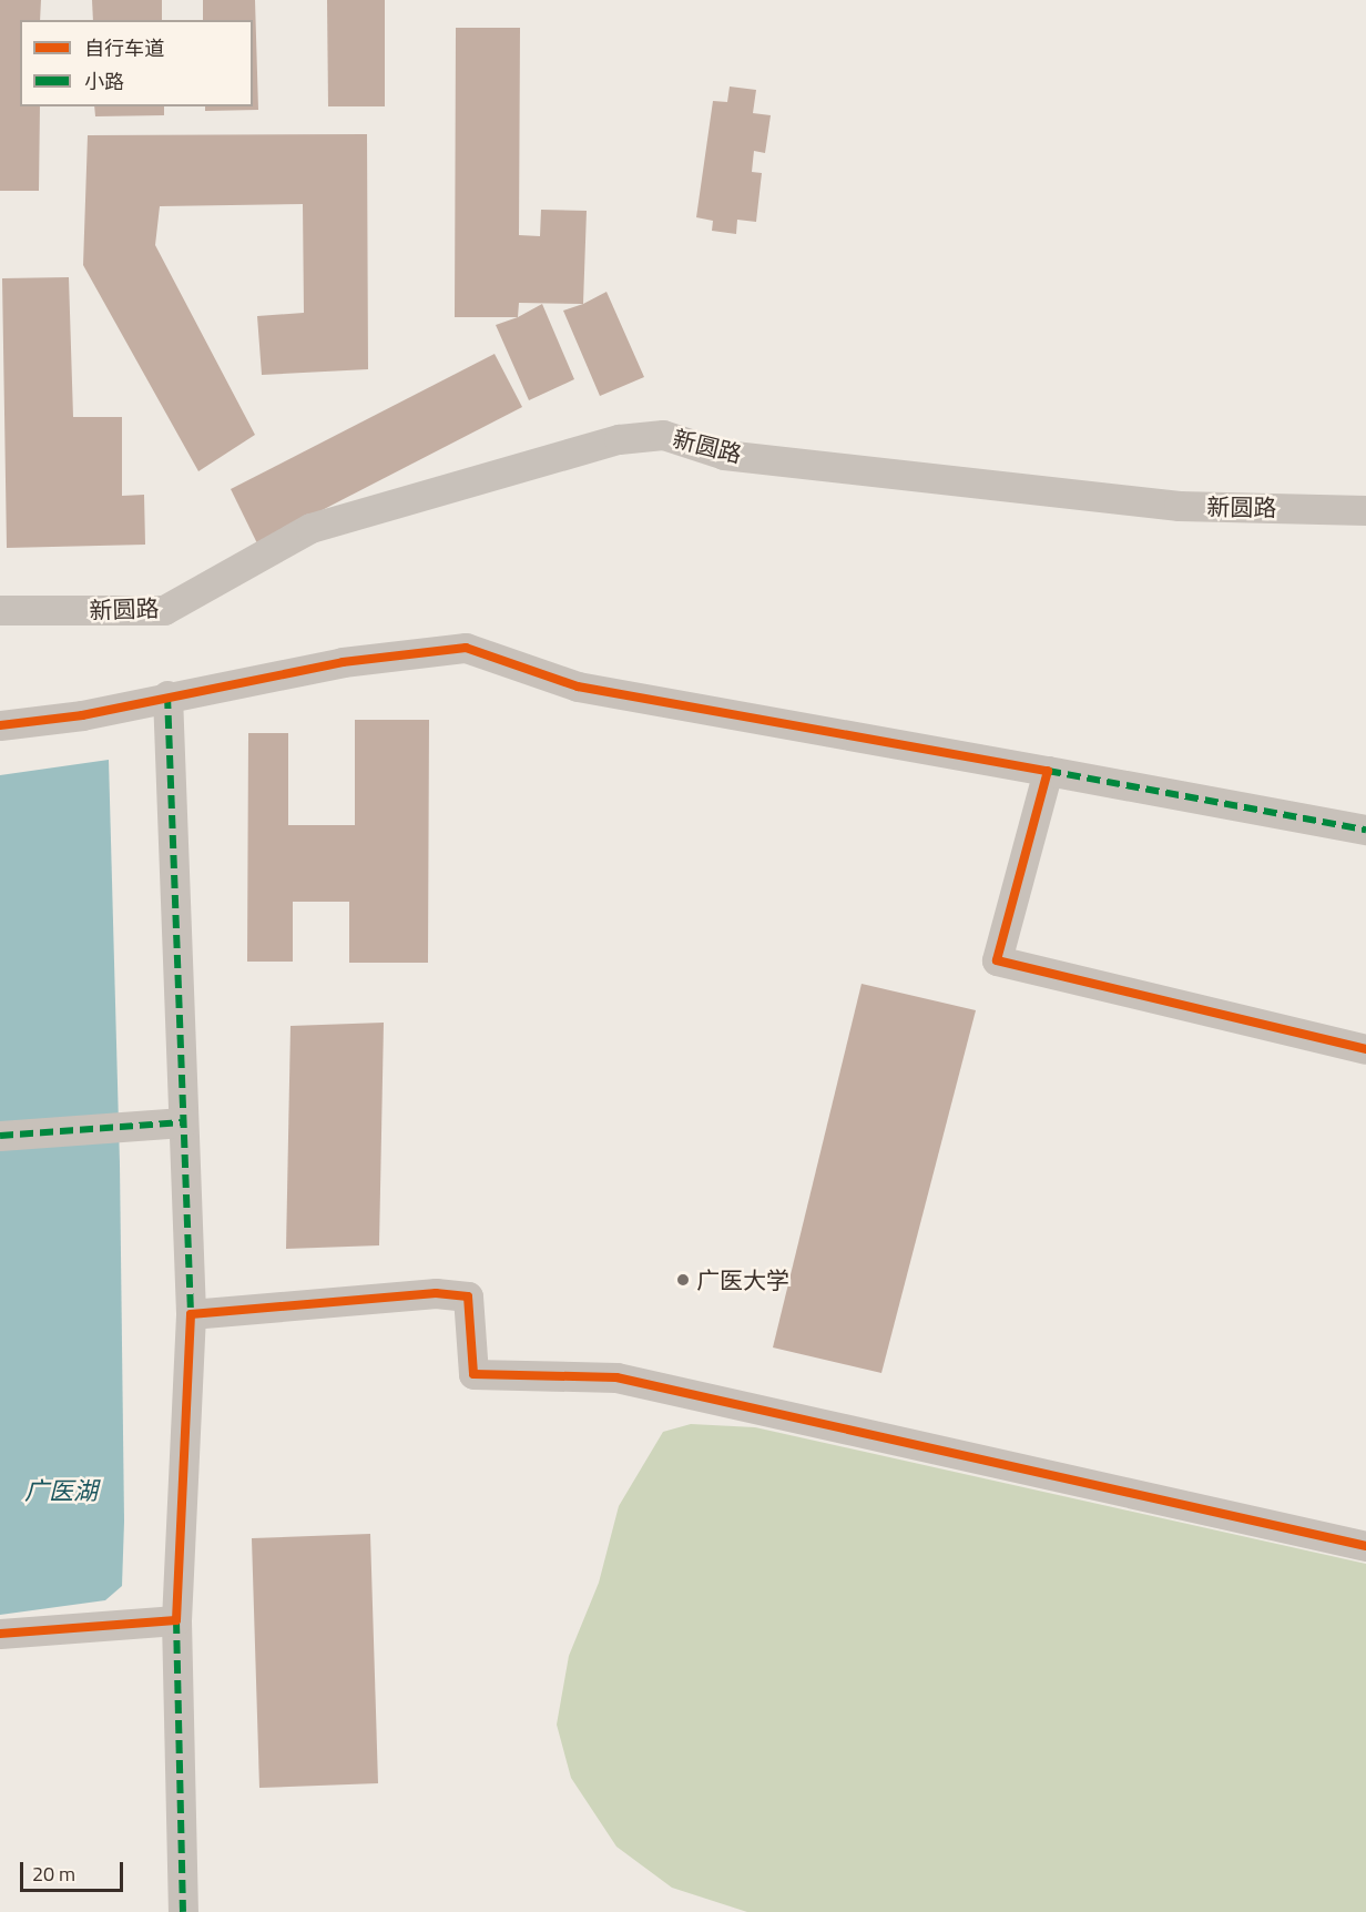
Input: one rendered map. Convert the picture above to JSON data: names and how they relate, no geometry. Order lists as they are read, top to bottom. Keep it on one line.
{"streets":{"street":["新圆路"]},"water":["广医湖"],"places":["广医大学"],"legend":["自行车道","小路"],"scale_bar":"20 m"}
